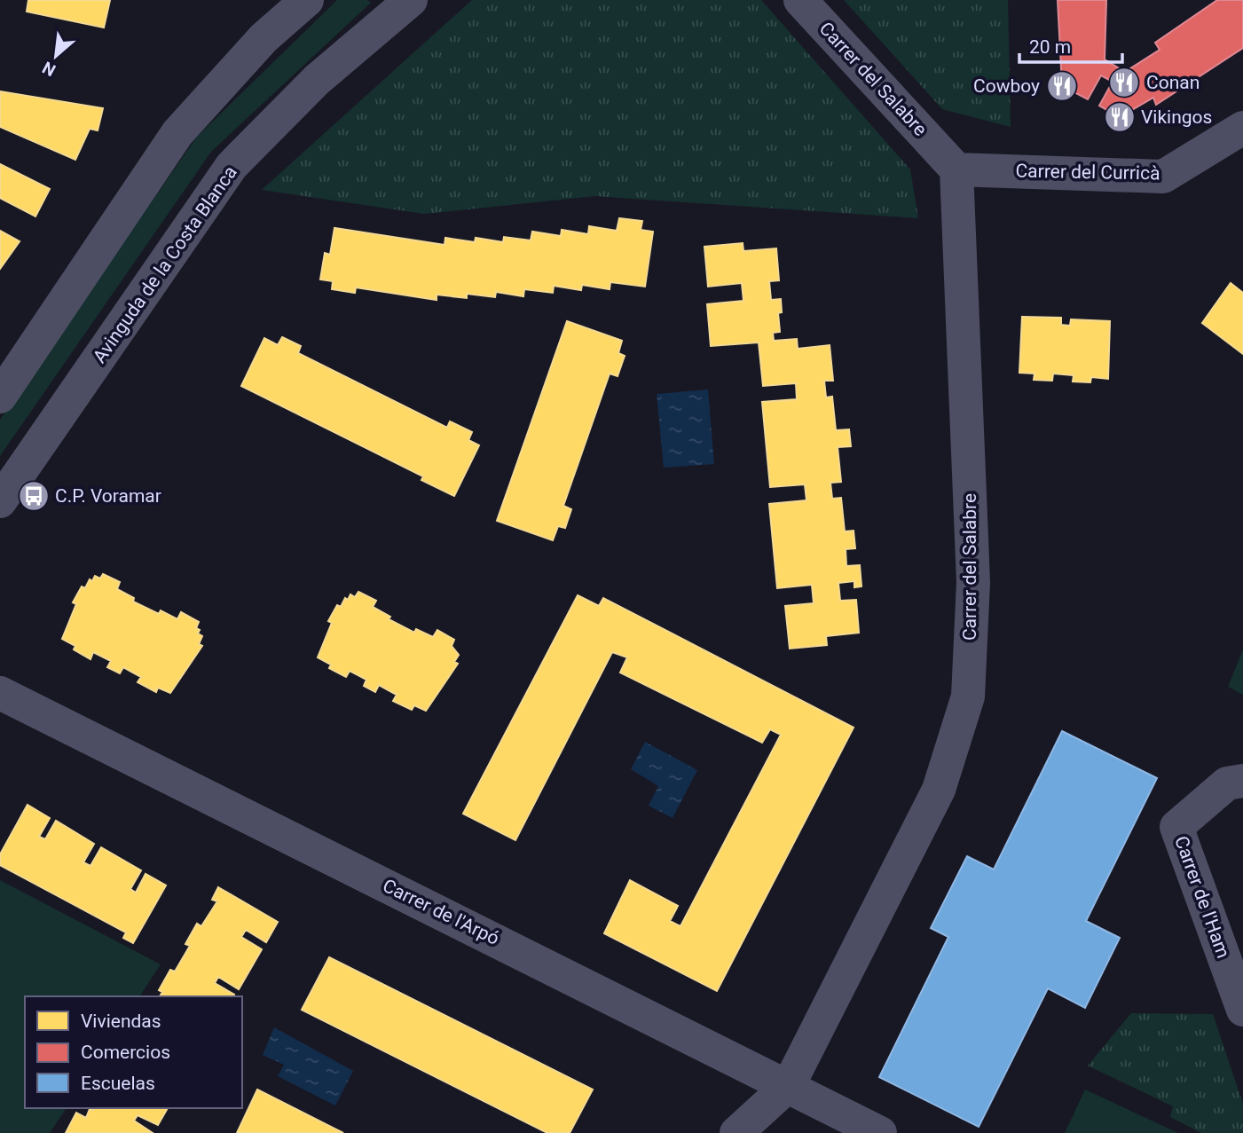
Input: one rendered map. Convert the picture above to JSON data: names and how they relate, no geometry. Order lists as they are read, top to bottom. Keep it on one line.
{"streets":{"street":["Carrer del Salabre","Carrer del Curricà","Avinguda de la Costa Blanca","Carrer de l'Ham","Carrer de l'Arpó"]},"crossings":[["Carrer del Salabre","Carrer del Curricà"],["Carrer del Salabre","Carrer de l'Arpó"]],"places":{"restaurant":["Conan","Cowboy","Vikingos"],"bus stop":["C.P. Voramar"]},"legend":["Viviendas","Comercios","Escuelas"],"scale_bar":"20 m","north":"bottom left"}
